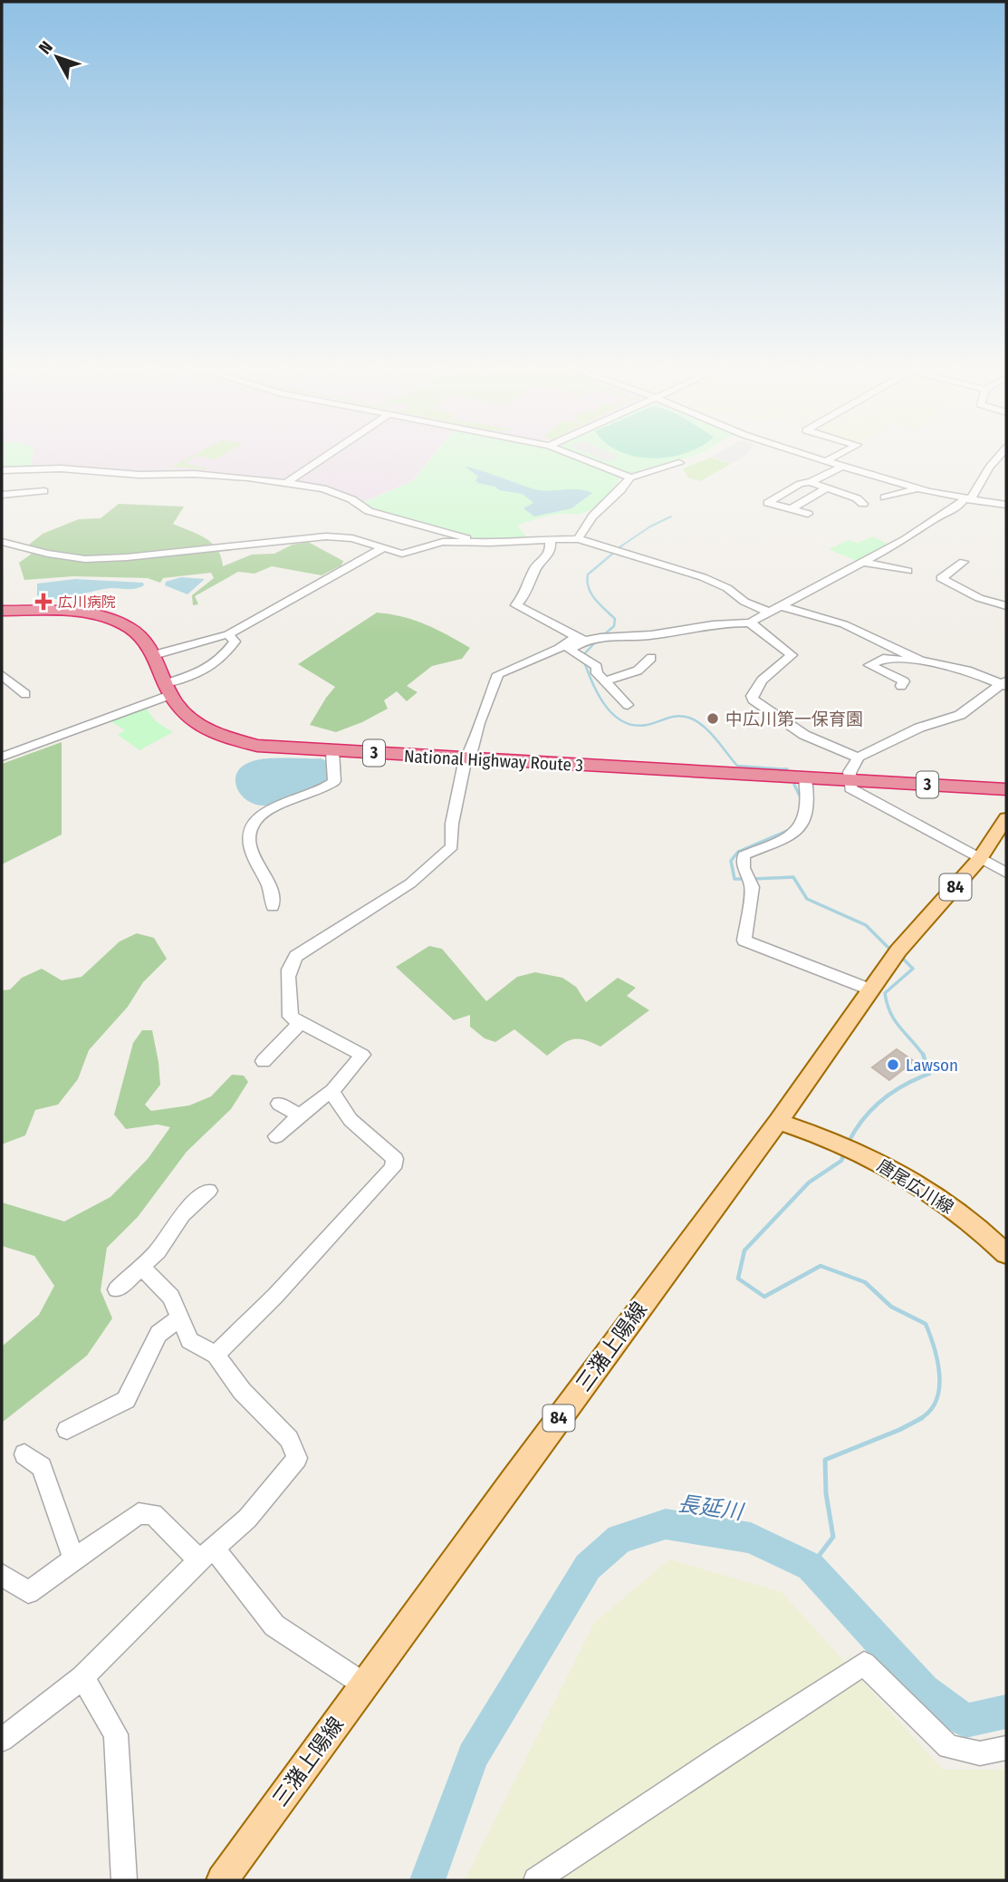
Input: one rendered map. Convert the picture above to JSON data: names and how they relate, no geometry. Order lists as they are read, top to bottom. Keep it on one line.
{"streets":{"highway":["3","National Highway Route 3"],"main road":["84","唐尾広川線","三潴上陽線"]},"crossings":[["唐尾広川線","三潴上陽線"]],"water":["長延川"],"places":{"health":["広川病院"],"other":["中広川第一保育園","Lawson"]},"north":"top left"}
